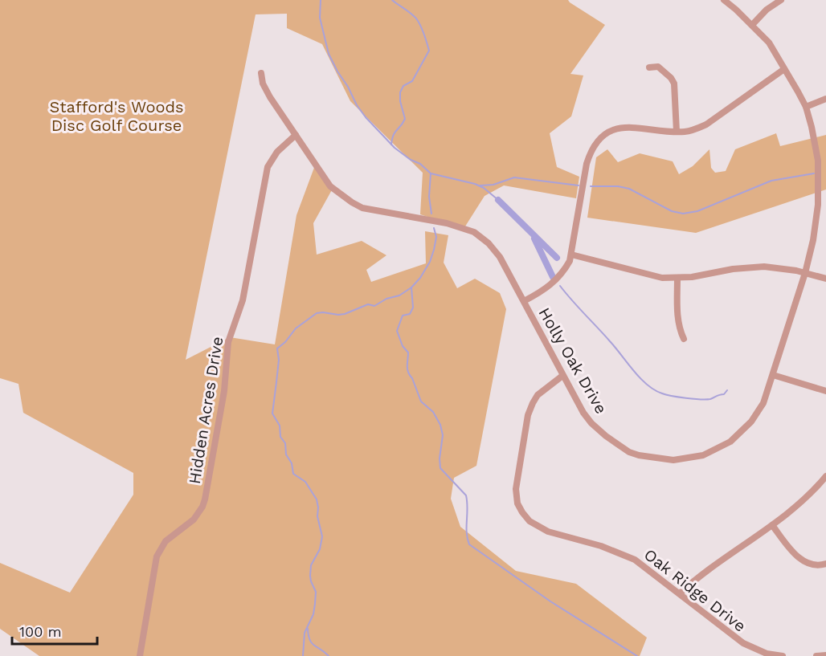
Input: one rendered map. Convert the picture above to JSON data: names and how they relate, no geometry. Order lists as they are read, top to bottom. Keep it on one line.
{"streets":{"street":["Holly Oak Drive","Hidden Acres Drive","Oak Ridge Drive"]},"crossings":[["Holly Oak Drive","Hidden Acres Drive"],["Holly Oak Drive","Oak Ridge Drive"]],"parks":["Stafford's Woods Disc Golf Course"],"scale_bar":"100 m"}
